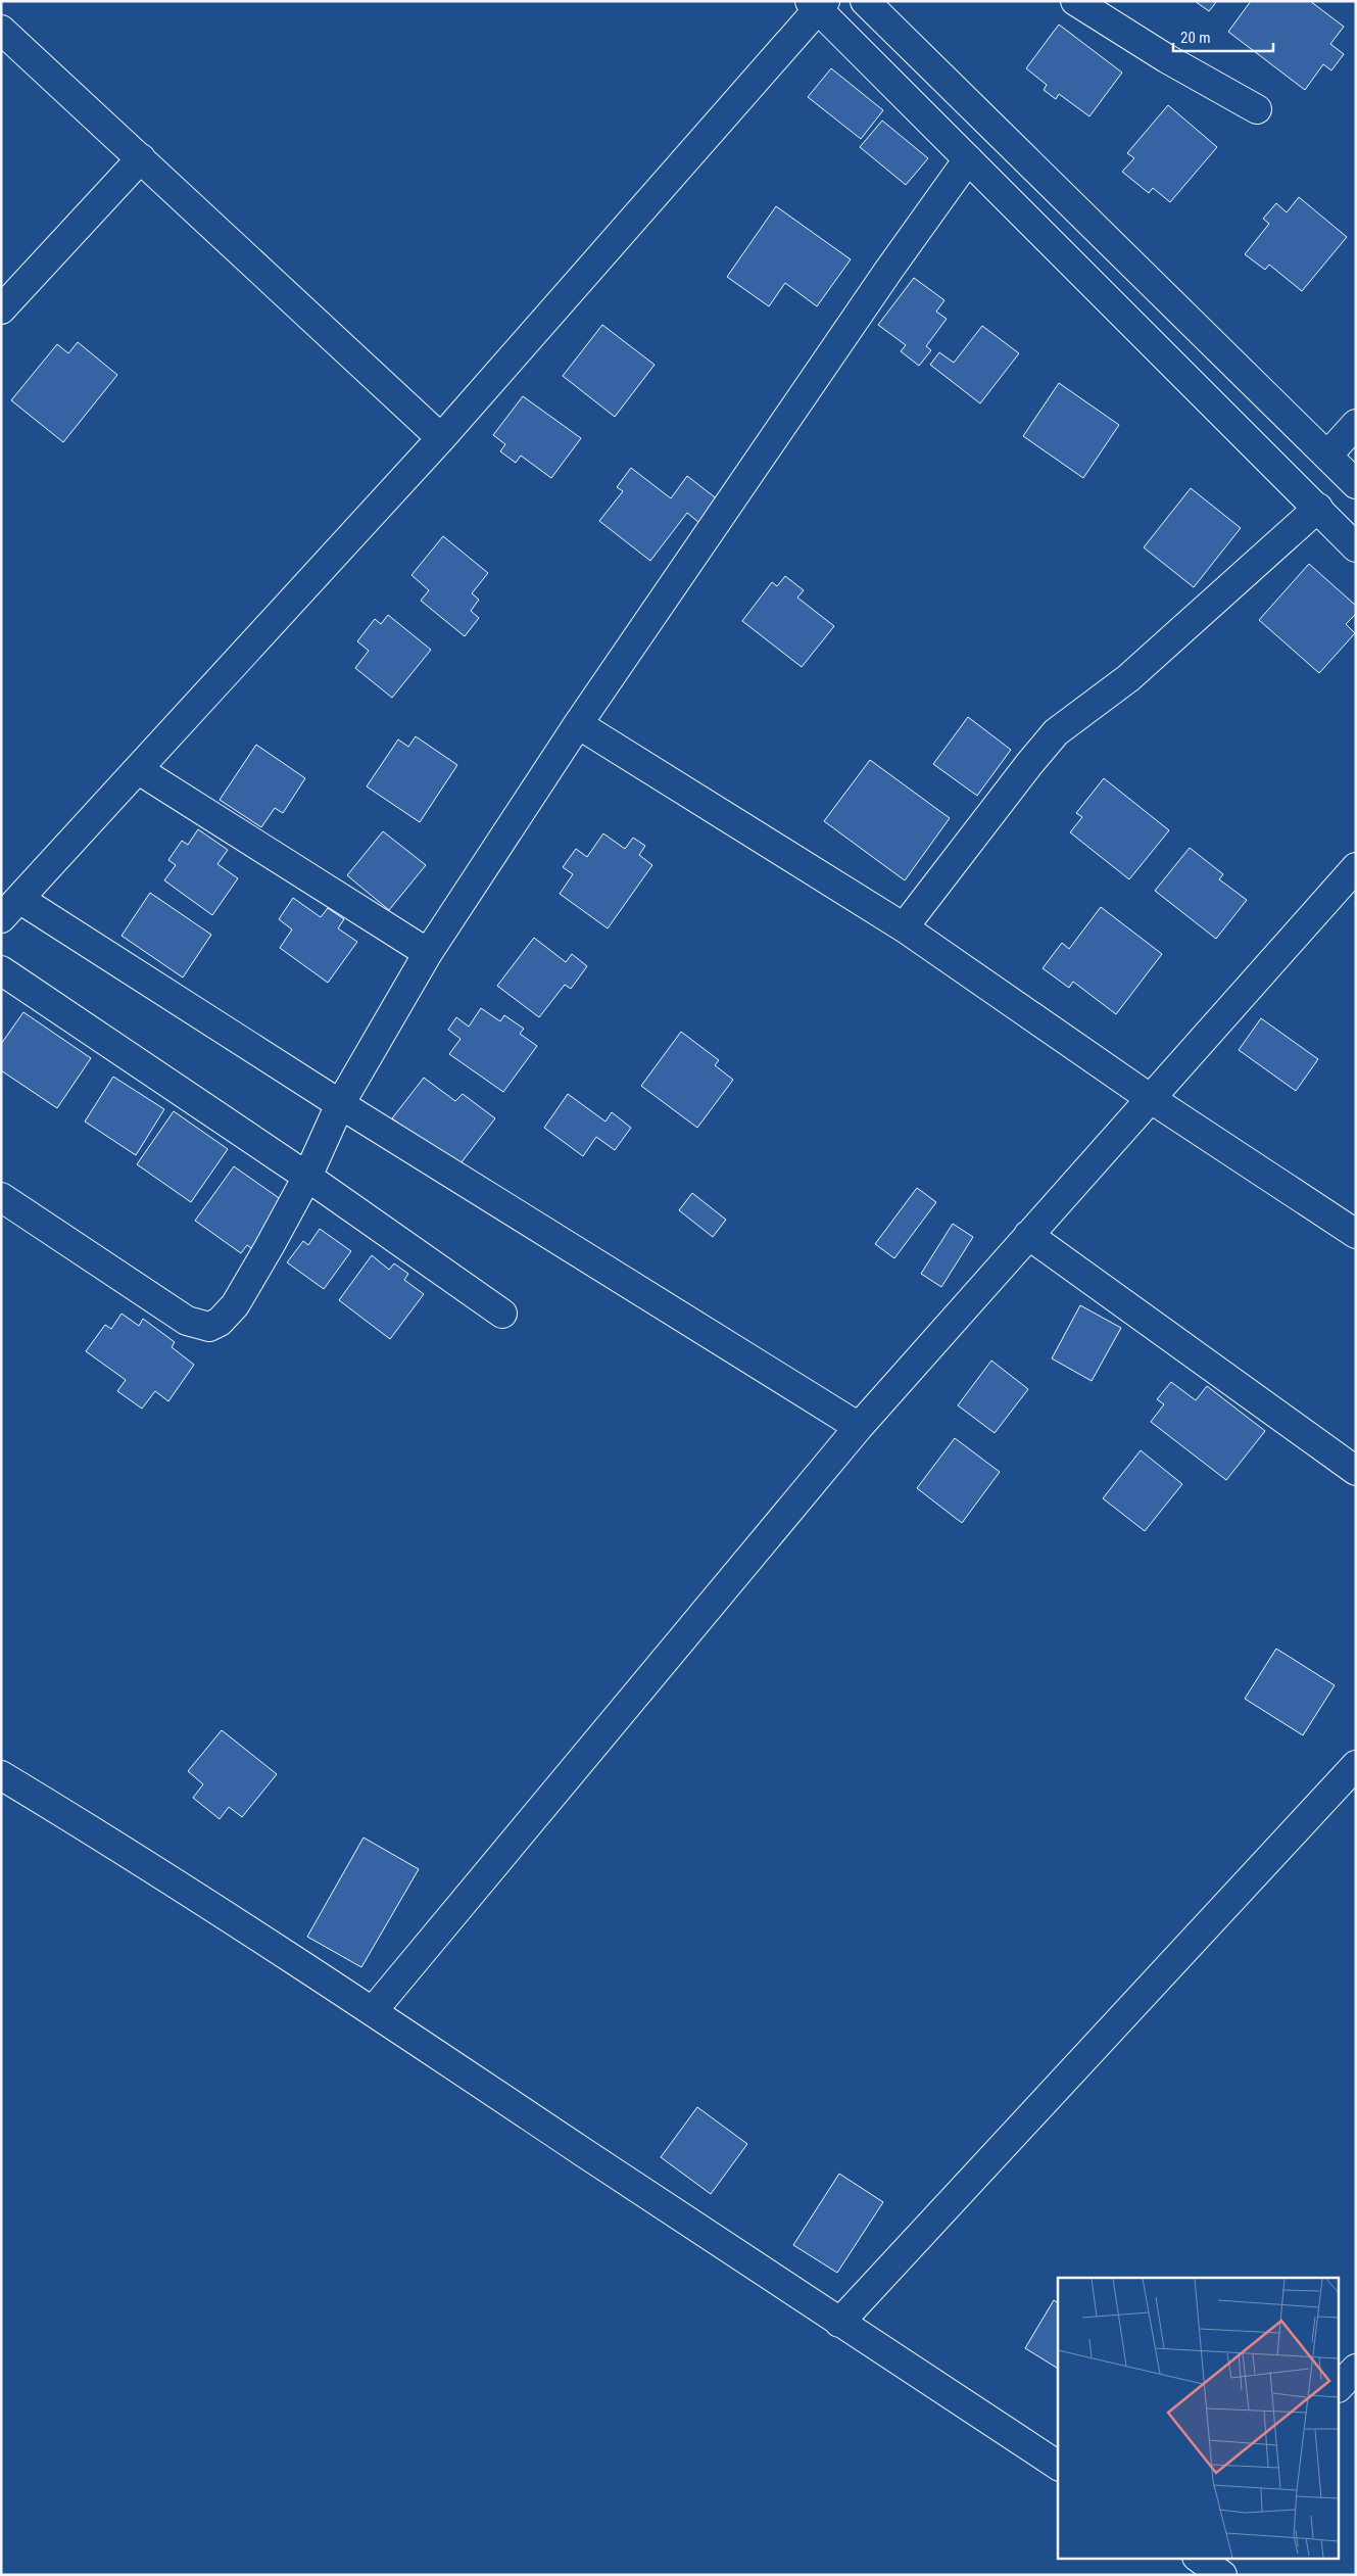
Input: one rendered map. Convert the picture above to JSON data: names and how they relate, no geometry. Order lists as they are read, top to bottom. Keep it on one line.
{"scale_bar":"20 m"}
